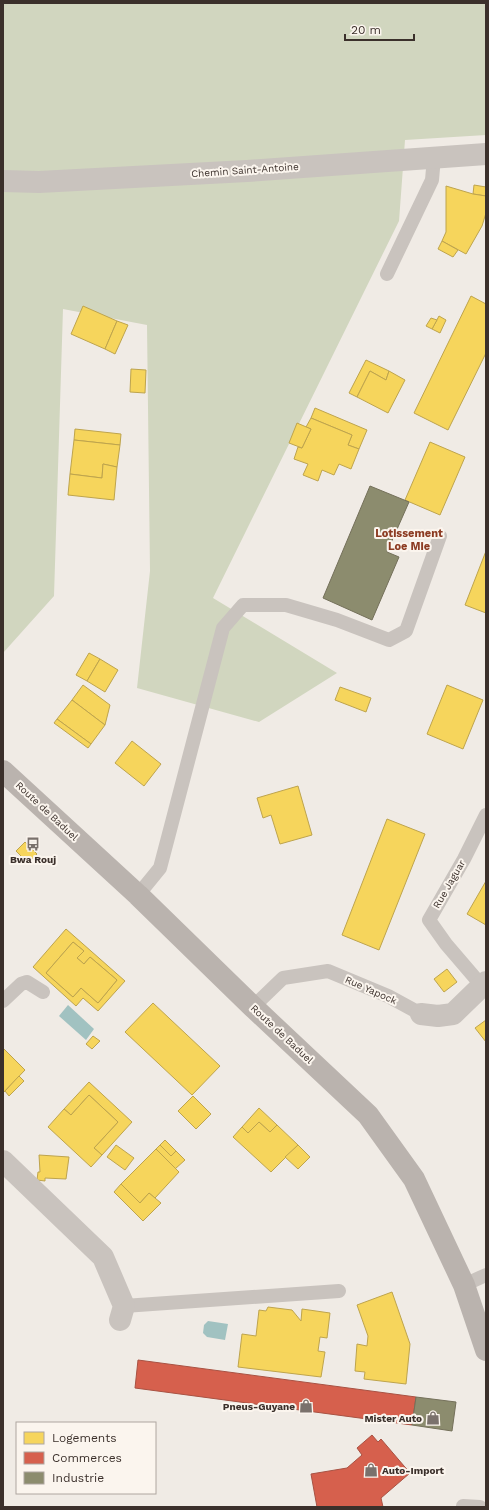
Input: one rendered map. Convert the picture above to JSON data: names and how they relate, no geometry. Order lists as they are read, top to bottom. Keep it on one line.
{"streets":{"main road":["Route de Baduel"],"street":["Chemin Saint-Antoine","Rue Yapock"],"lane":["Rue Jaguar"]},"crossings":[["Route de Baduel","Rue Yapock"],["Rue Jaguar","Rue Yapock"]],"districts":["Lotissement Loe Mie"],"places":{"bus stop":["Bwa Rouj"],"shop":["Pneus-Guyane","Mister Auto","Auto-Import"]},"legend":["Logements","Commerces","Industrie"],"scale_bar":"20 m"}
